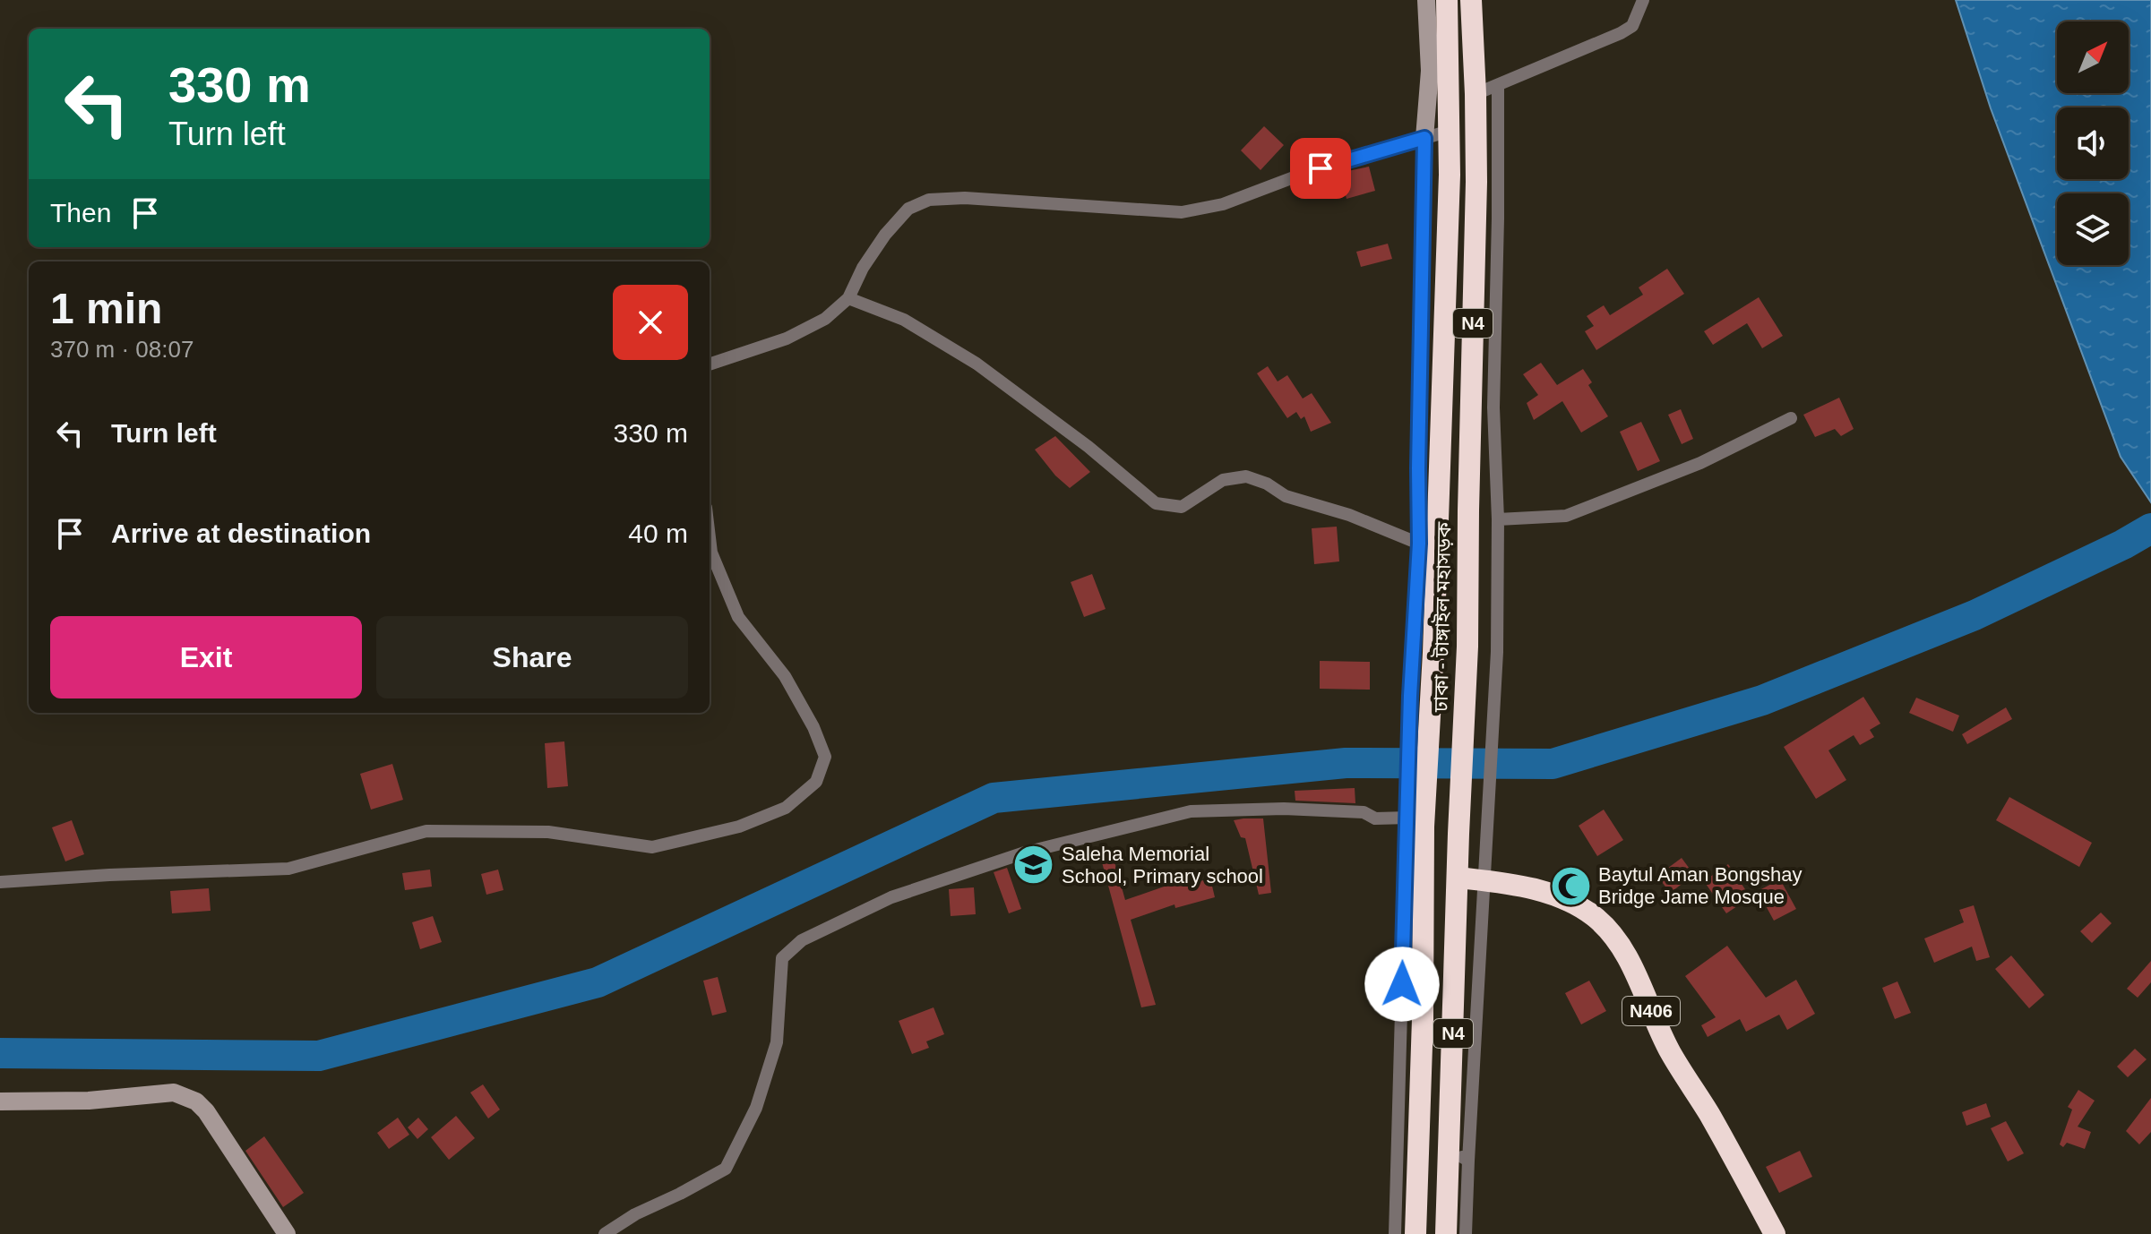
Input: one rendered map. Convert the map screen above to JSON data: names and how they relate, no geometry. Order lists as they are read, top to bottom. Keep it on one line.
{"streets":{"highway":["N4","ঢাকা - টাঙ্গাইল মহাসড়ক","N406"]},"crossings":[["N4","ঢাকা - টাঙ্গাইল মহাসড়ক"],["ঢাকা - টাঙ্গাইল মহাসড়ক","N406"]],"places":{"school or university":["Saleha Memorial School, Primary school"],"mosque":["Baytul Aman Bongshay Bridge Jame Mosque"]},"north":"top right","page":{"turn":["330 m","Turn left"],"then":"Then","heading":["1 min","370 m · 08:07"],"list":[{"name":"Turn left","value":"330 m"},{"name":"Arrive at destination","value":"40 m"}],"buttons":["Exit","Share"]}}
